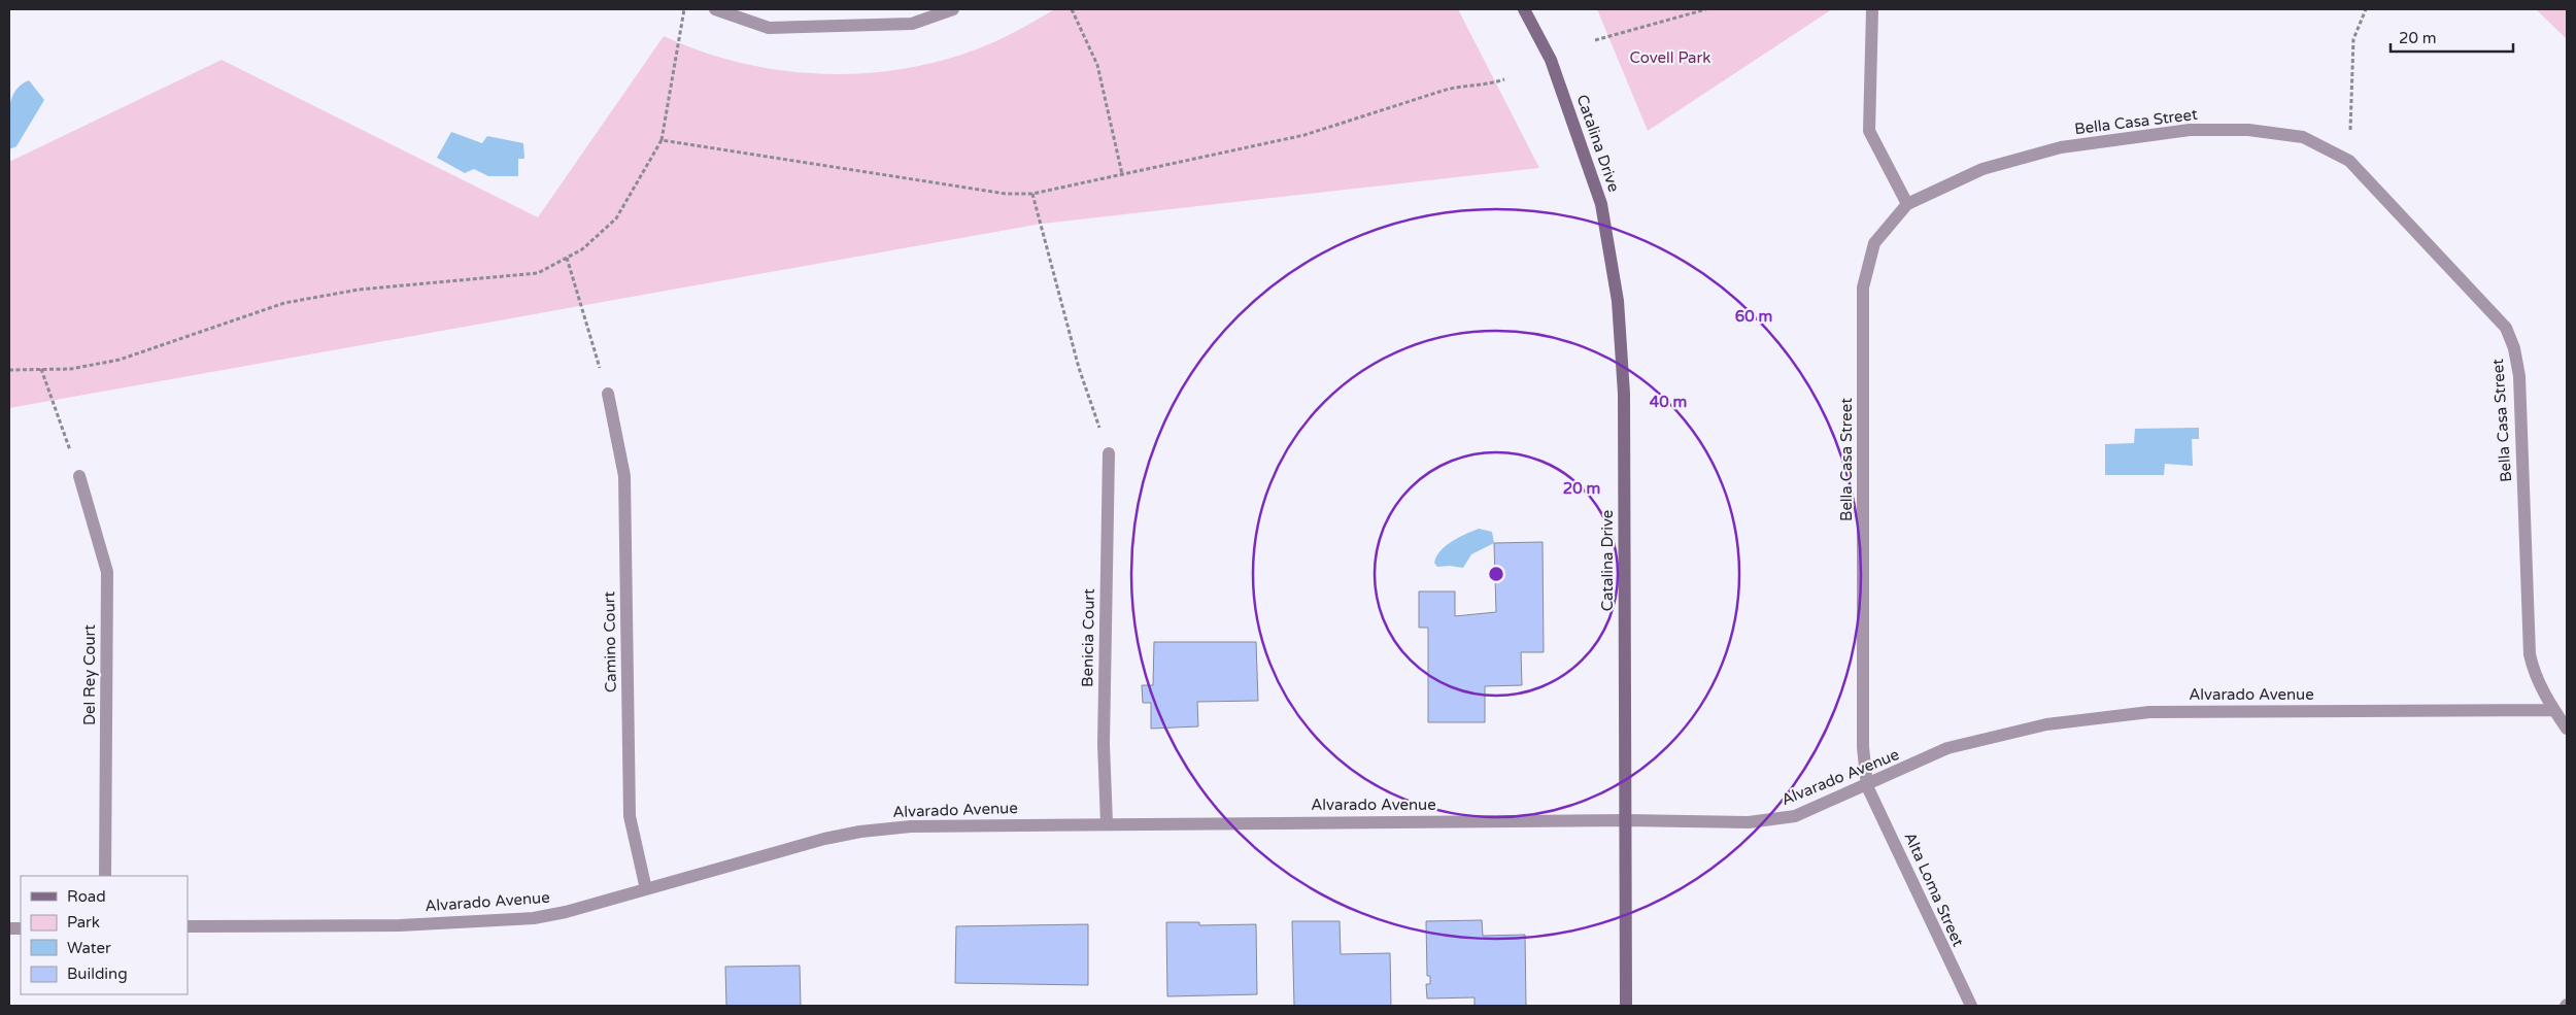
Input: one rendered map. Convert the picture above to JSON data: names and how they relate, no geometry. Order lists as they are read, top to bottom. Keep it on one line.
{"streets":{"street":["Bella Casa Street","Catalina Drive","Benicia Court","Camino Court","Del Rey Court","Alvarado Avenue","Alta Loma Street"]},"crossings":[["Bella Casa Street","Alvarado Avenue"],["Bella Casa Street","Alta Loma Street"],["Catalina Drive","Alvarado Avenue"],["Benicia Court","Alvarado Avenue"],["Camino Court","Alvarado Avenue"],["Alvarado Avenue","Alta Loma Street"]],"parks":["Covell Park"],"legend":["Road","Park","Water","Building"],"scale_bar":"20 m","rings":["60 m","40 m","20 m"]}
